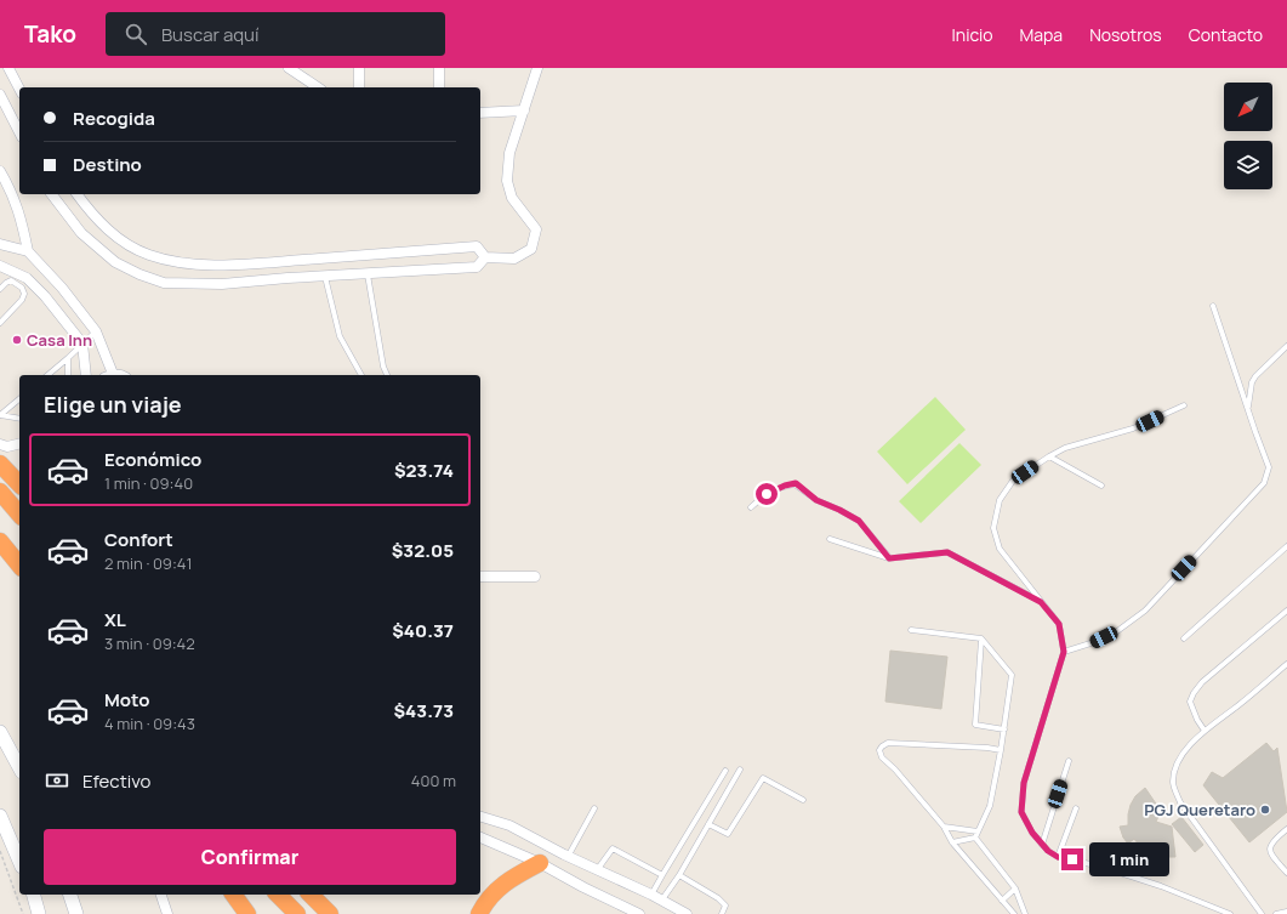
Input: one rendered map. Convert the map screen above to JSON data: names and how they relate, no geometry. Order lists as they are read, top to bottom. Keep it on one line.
{"places":["Casa Inn","PGJ Queretaro"],"north":"bottom left","page":{"header":"Tako","search":"Buscar aquí","nav":["Inicio","Mapa","Nosotros","Contacto"],"banner":["Recogida","Destino"],"heading":"Elige un viaje","list":[{"name":"Económico","note":"1 min · 09:40","value":"$23.74"},{"name":"Confort","note":"2 min · 09:41","value":"$32.05"},{"name":"XL","note":"3 min · 09:42","value":"$40.37"},{"name":"Moto","note":"4 min · 09:43","value":"$43.73"}],"pay":["Efectivo","400 m"],"buttons":"Confirmar","bubble":"1 min"}}
